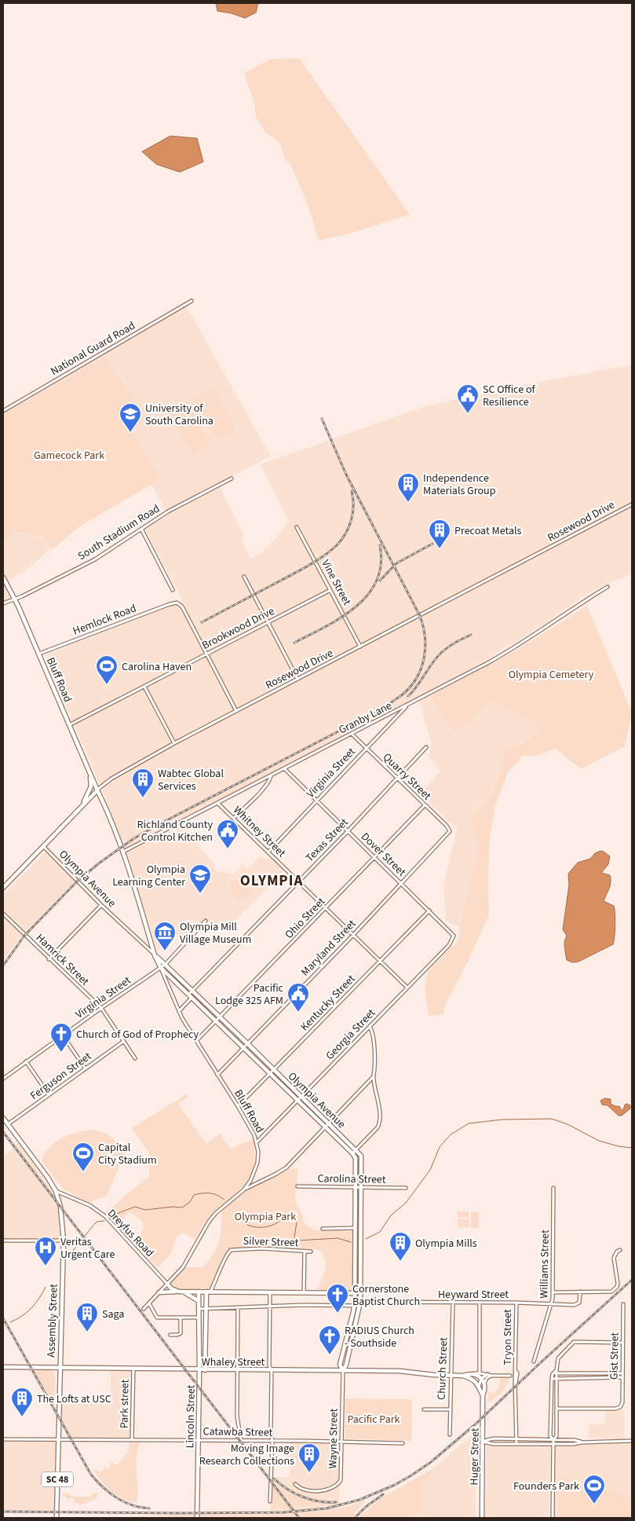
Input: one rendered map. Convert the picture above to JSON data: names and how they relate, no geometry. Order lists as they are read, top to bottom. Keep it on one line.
{"streets":{"main road":["Rosewood Drive","Bluff Road","Olympia Avenue","Assembly Street","Whaley Street","Lincoln Street","Wayne Street","Huger Street","SC 48"],"street":["National Guard Road","South Stadium Road","Vine Street","Hemlock Road","Brookwood Drive","Granby Lane","Virginia Street","Quarry Street","Whitney Street","Texas Street","Dover Street","Ohio Street","Maryland Street","Hamrick Street","Kentucky Street","Georgia Street","Ferguson Street","Carolina Street","Dreyfus Road","Silver Street","Williams Street","Heyward Street","Tryon Street","Gist Street","Church Street","Park street","Catawba Street"]},"crossings":[["Rosewood Drive","Vine Street"],["Rosewood Drive","Bluff Road"],["Rosewood Drive","Olympia Avenue"],["South Stadium Road","Bluff Road"],["Vine Street","Brookwood Drive"],["Hemlock Road","Brookwood Drive"],["Hemlock Road","Bluff Road"],["Brookwood Drive","Bluff Road"],["Bluff Road","Granby Lane"],["Bluff Road","Virginia Street"],["Bluff Road","Texas Street"],["Bluff Road","Olympia Avenue"],["Bluff Road","Ohio Street"],["Bluff Road","Maryland Street"],["Bluff Road","Kentucky Street"],["Bluff Road","Georgia Street"],["Bluff Road","Dreyfus Road"],["Granby Lane","Virginia Street"],["Granby Lane","Quarry Street"],["Granby Lane","Whitney Street"],["Granby Lane","Dover Street"],["Virginia Street","Quarry Street"],["Virginia Street","Whitney Street"],["Virginia Street","Dover Street"],["Virginia Street","Olympia Avenue"],["Virginia Street","Hamrick Street"],["Quarry Street","Texas Street"],["Quarry Street","Ohio Street"],["Quarry Street","Maryland Street"],["Whitney Street","Texas Street"],["Whitney Street","Ohio Street"],["Whitney Street","Maryland Street"],["Whitney Street","Kentucky Street"],["Whitney Street","Georgia Street"],["Texas Street","Dover Street"],["Texas Street","Olympia Avenue"],["Dover Street","Ohio Street"],["Dover Street","Maryland Street"],["Dover Street","Kentucky Street"],["Dover Street","Georgia Street"],["Olympia Avenue","Ohio Street"],["Olympia Avenue","Maryland Street"],["Olympia Avenue","Kentucky Street"],["Olympia Avenue","Georgia Street"],["Olympia Avenue","Carolina Street"],["Olympia Avenue","Heyward Street"],["Olympia Avenue","Wayne Street"],["Hamrick Street","Ferguson Street"],["Ferguson Street","Assembly Street"],["Dreyfus Road","Assembly Street"],["Williams Street","Heyward Street"],["Heyward Street","Tryon Street"],["Heyward Street","Church Street"],["Heyward Street","Lincoln Street"],["Heyward Street","Wayne Street"],["Assembly Street","Whaley Street"],["Assembly Street","Catawba Street"],["Whaley Street","Church Street"],["Whaley Street","Park street"],["Whaley Street","Lincoln Street"],["Whaley Street","Wayne Street"],["Park street","Catawba Street"],["Lincoln Street","Catawba Street"],["Catawba Street","Wayne Street"]],"districts":["OLYMPIA"],"parks":["Gamecock Park","Olympia Cemetery","Olympia Park","Pacific Park"],"places":{"public building":["SC Office of Resilience","Richland County Control Kitchen","Pacific Lodge 325 AFM"],"school or university":["University of South Carolina","Olympia Learning Center"],"building":["Independence Materials Group","Precoat Metals","Wabtec Global Services","Olympia Mills","Saga","The Lofts at USC","Moving Image Research Collections"],"sports":["Carolina Haven","Capital City Stadium","Founders Park"],"museum":["Olympia Mill Village Museum"],"church":["Church of God of Prophecy","Cornerstone Baptist Church","RADIUS Church - Southside"],"hospital":["Veritas Urgent Care"]}}
